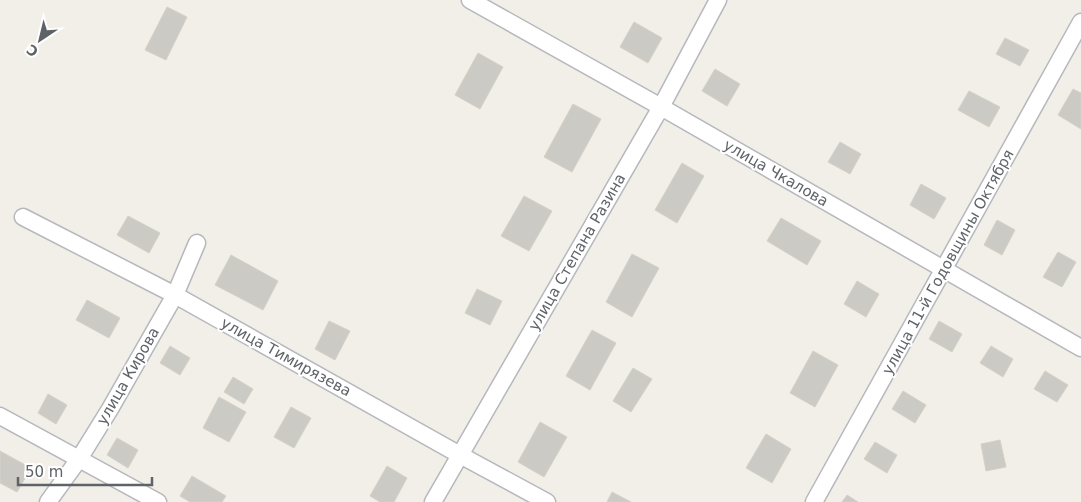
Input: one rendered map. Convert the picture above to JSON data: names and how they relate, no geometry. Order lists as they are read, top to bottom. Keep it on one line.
{"streets":{"street":["улица Чкалова","улица Степана Разина","улица 11-й Годовщины Октября","улица Тимирязева","улица Кирова"]},"crossings":[["улица Чкалова","улица Степана Разина"],["улица Чкалова","улица 11-й Годовщины Октября"],["улица Степана Разина","улица Тимирязева"],["улица Тимирязева","улица Кирова"]],"scale_bar":"50 m","north":"bottom left"}
